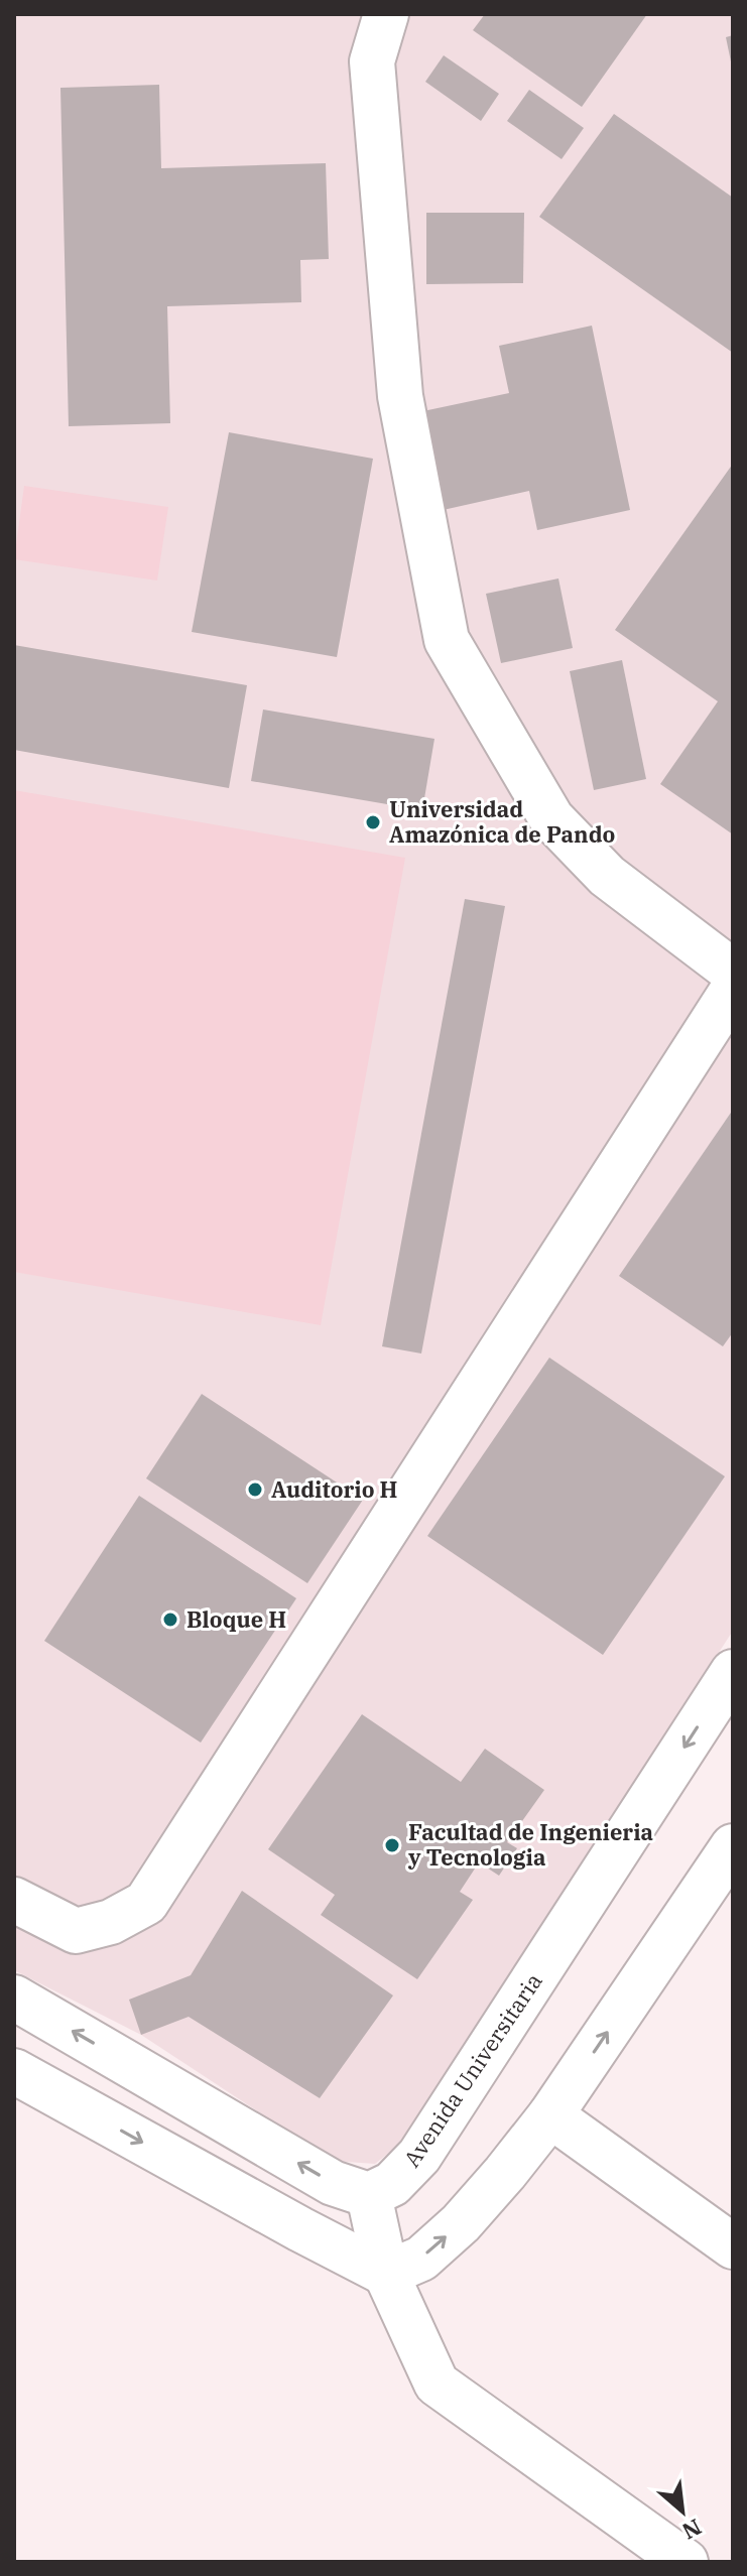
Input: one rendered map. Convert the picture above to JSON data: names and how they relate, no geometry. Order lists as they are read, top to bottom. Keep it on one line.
{"streets":{"main road":["Avenida Universitaria"]},"places":["Universidad Amazónica de Pando","Auditorio H","Bloque H","Facultad de Ingenieria y Tecnologia"],"north":"bottom right"}
